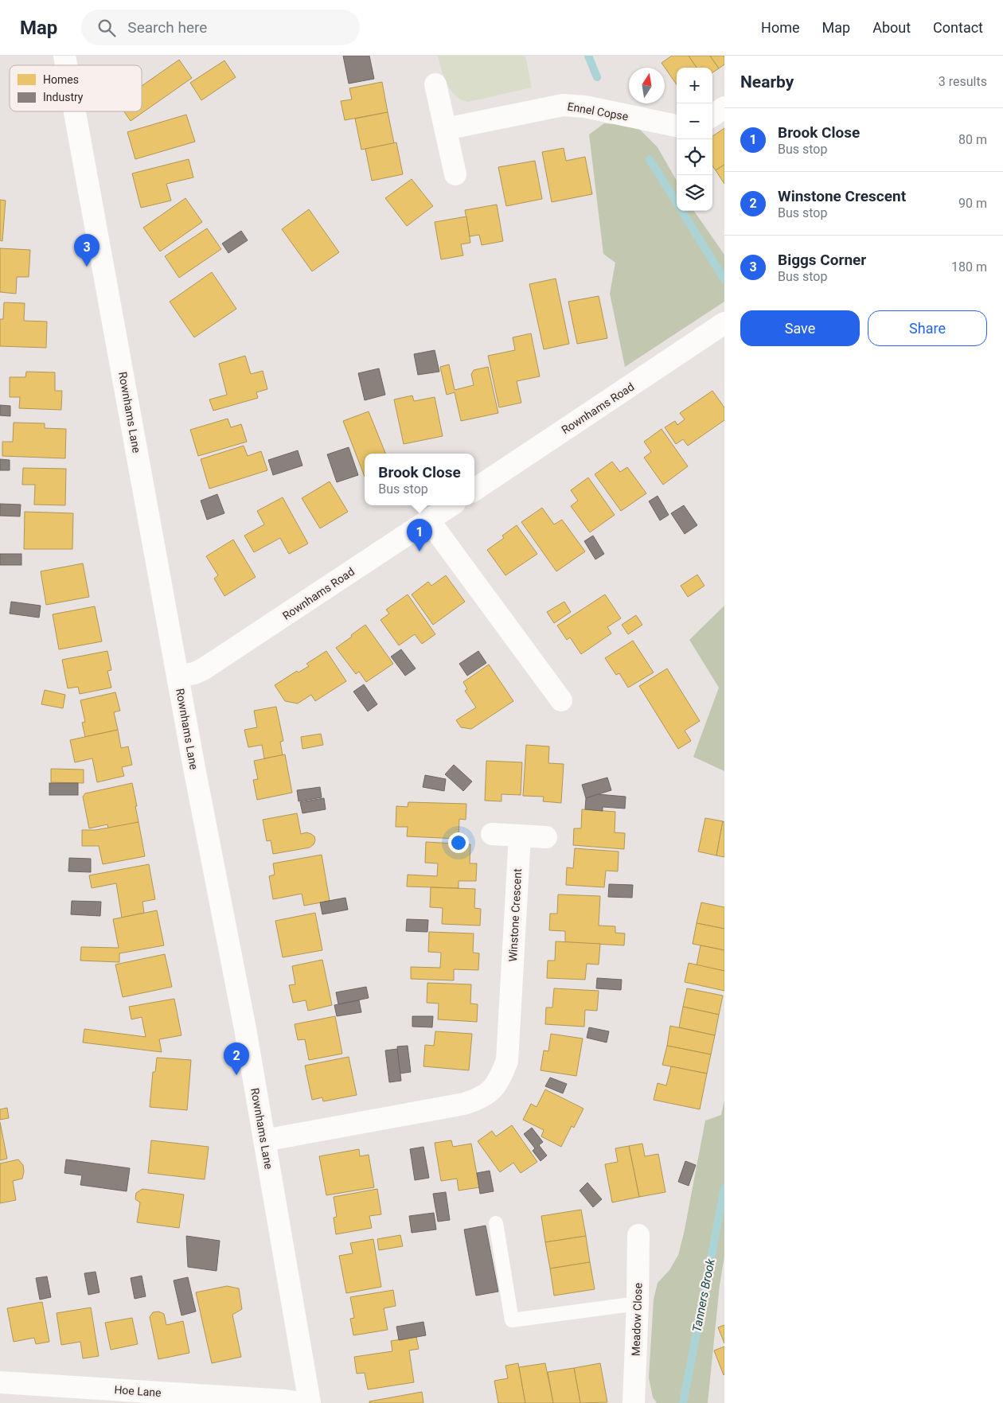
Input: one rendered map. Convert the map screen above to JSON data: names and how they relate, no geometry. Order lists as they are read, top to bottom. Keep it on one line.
{"streets":{"street":["Ennel Copse","Rownhams Road","Rownhams Lane","Winstone Crescent","Meadow Close","Hoe Lane"]},"crossings":[["Rownhams Road","Rownhams Lane"],["Rownhams Lane","Winstone Crescent"]],"water":["Tanners Brook"],"legend":["Homes","Industry"],"north":"top","page":{"header":"Map","search":"Search here","nav":["Home","Map","About","Contact"],"heading":["Nearby","3 results"],"map_buttons":["+","−"],"list":[{"mark":"1","name":"Brook Close","note":"Bus stop","value":"80 m"},{"mark":"2","name":"Winstone Crescent","note":"Bus stop","value":"90 m"},{"mark":"3","name":"Biggs Corner","note":"Bus stop","value":"180 m"}],"pins":["3","1","2"],"buttons":["Save","Share"],"popup":["Brook Close","Bus stop"]}}
